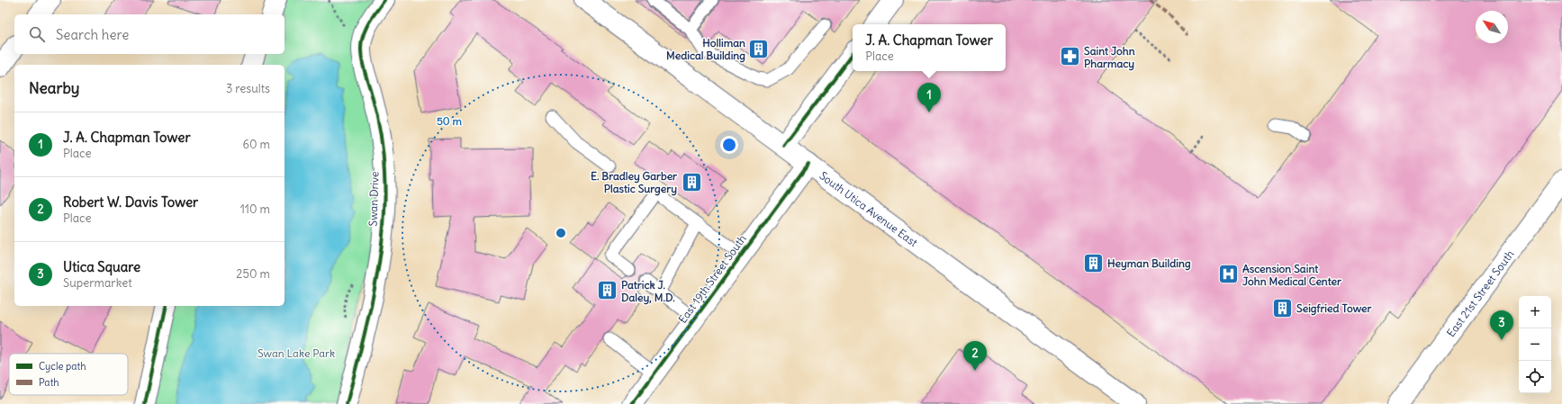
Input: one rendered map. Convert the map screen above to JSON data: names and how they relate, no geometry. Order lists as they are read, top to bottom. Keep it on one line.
{"streets":{"street":["Swan Drive","South Utica Avenue East","East 19th Street South","East 21st Street South"]},"crossings":[["South Utica Avenue East","East 19th Street South"]],"parks":["Swan Lake Park"],"places":{"building":["Holliman Medical Building","E. Bradley Garber Plastic Surgery","Heyman Building","Patrick J. Daley, M.D.","Seigfried Tower"],"pharmacy":["Saint John Pharmacy"],"hospital":["Ascension Saint John Medical Center"]},"legend":["Cycle path","Path"],"north":"top left","page":{"search":"Search here","popup":["J. A. Chapman Tower","Place"],"heading":["Nearby","3 results"],"pins":["1","3","2"],"list":[{"mark":"1","name":"J. A. Chapman Tower","note":"Place","value":"60 m"},{"mark":"2","name":"Robert W. Davis Tower","note":"Place","value":"110 m"},{"mark":"3","name":"Utica Square","note":"Supermarket","value":"250 m"}],"map_buttons":["+","−"]},"rings":["50 m"]}
